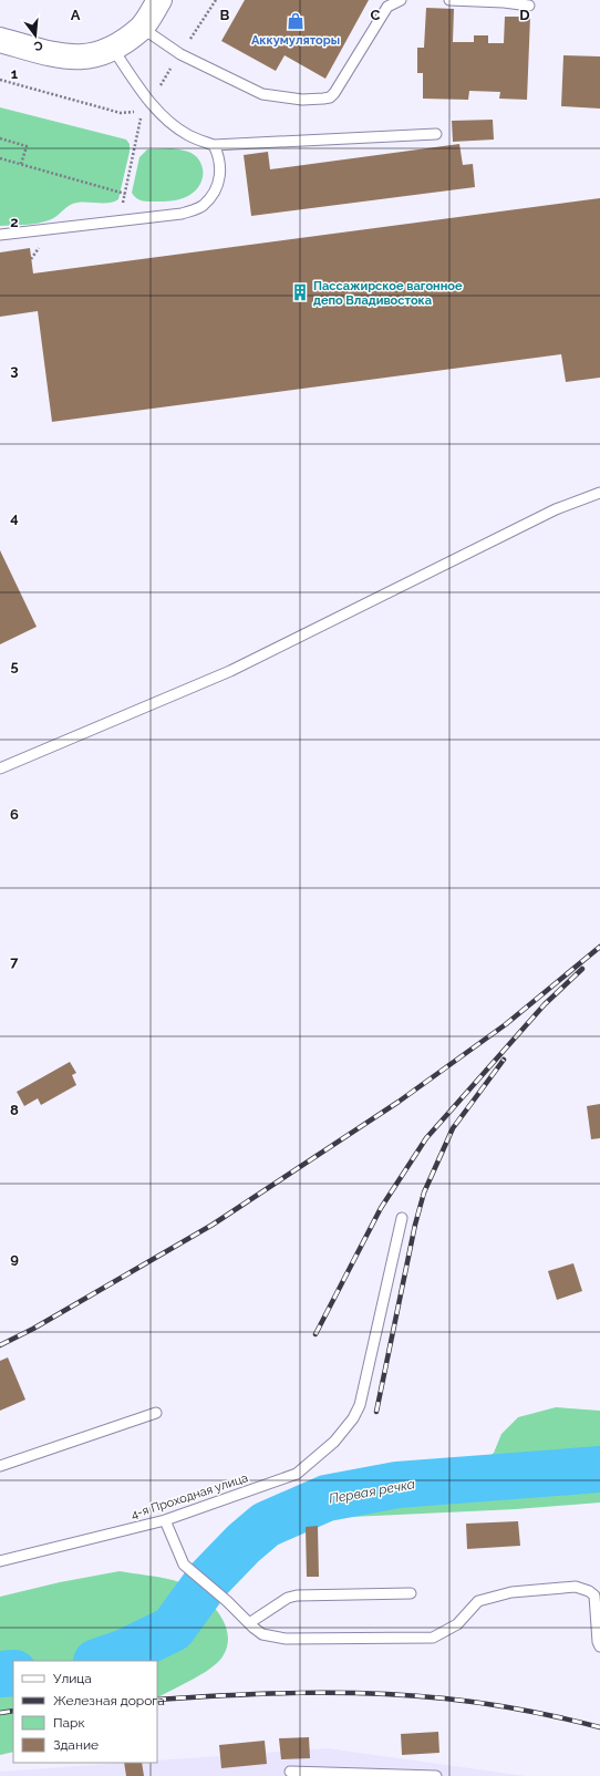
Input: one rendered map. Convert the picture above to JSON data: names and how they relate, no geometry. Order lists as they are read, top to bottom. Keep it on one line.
{"streets":{"lane":["4-я Проходная улица"]},"water":["Первая речка"],"places":{"shop":["Аккумуляторы"],"building":["Пассажирское вагонное депо Владивостока"]},"legend":["Улица","Железная дорога","Парк","Здание"],"north":"bottom","grid":{"columns":["A","B","C","D"],"rows":["1","2","3","4","5","6","7","8","9"]}}
